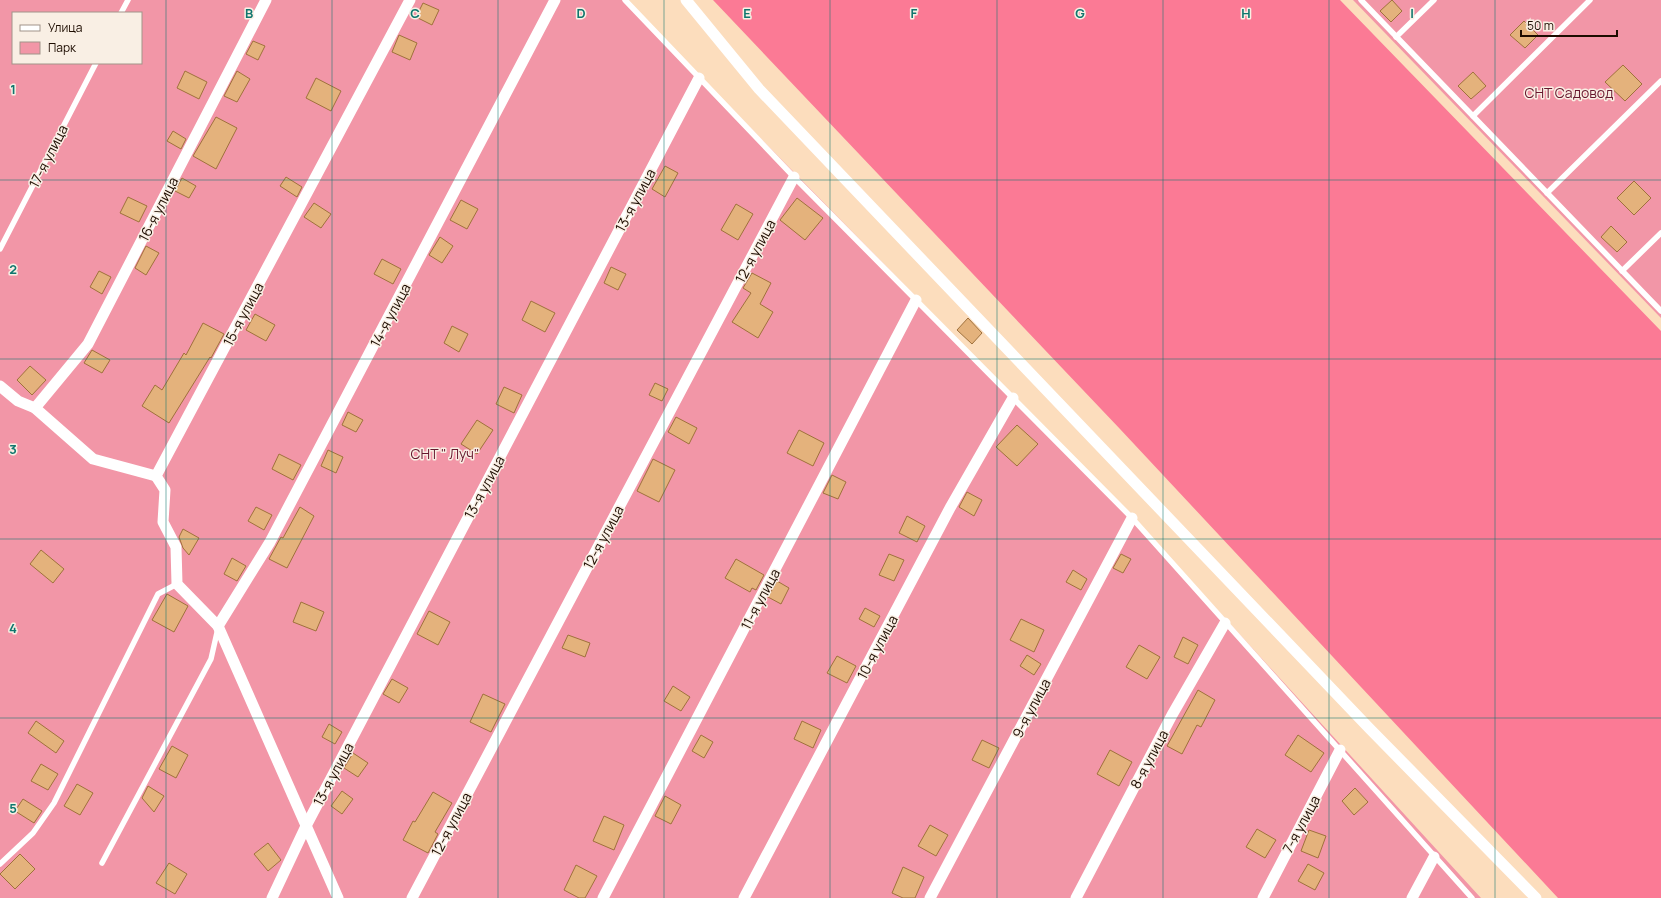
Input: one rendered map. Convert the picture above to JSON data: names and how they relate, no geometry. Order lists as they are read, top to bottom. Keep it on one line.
{"streets":{"street":["13-я улица","16-я улица","12-я улица","15-я улица","14-я улица","11-я улица","10-я улица","9-я улица","8-я улица","7-я улица"],"lane":["17-я улица"]},"parks":["СНТ Садовод","СНТ \" Луч\""],"legend":["Улица","Парк"],"scale_bar":"50 m","grid":{"columns":["B","C","D","E","F","G","H","I"],"rows":["1","2","3","4","5"]}}
